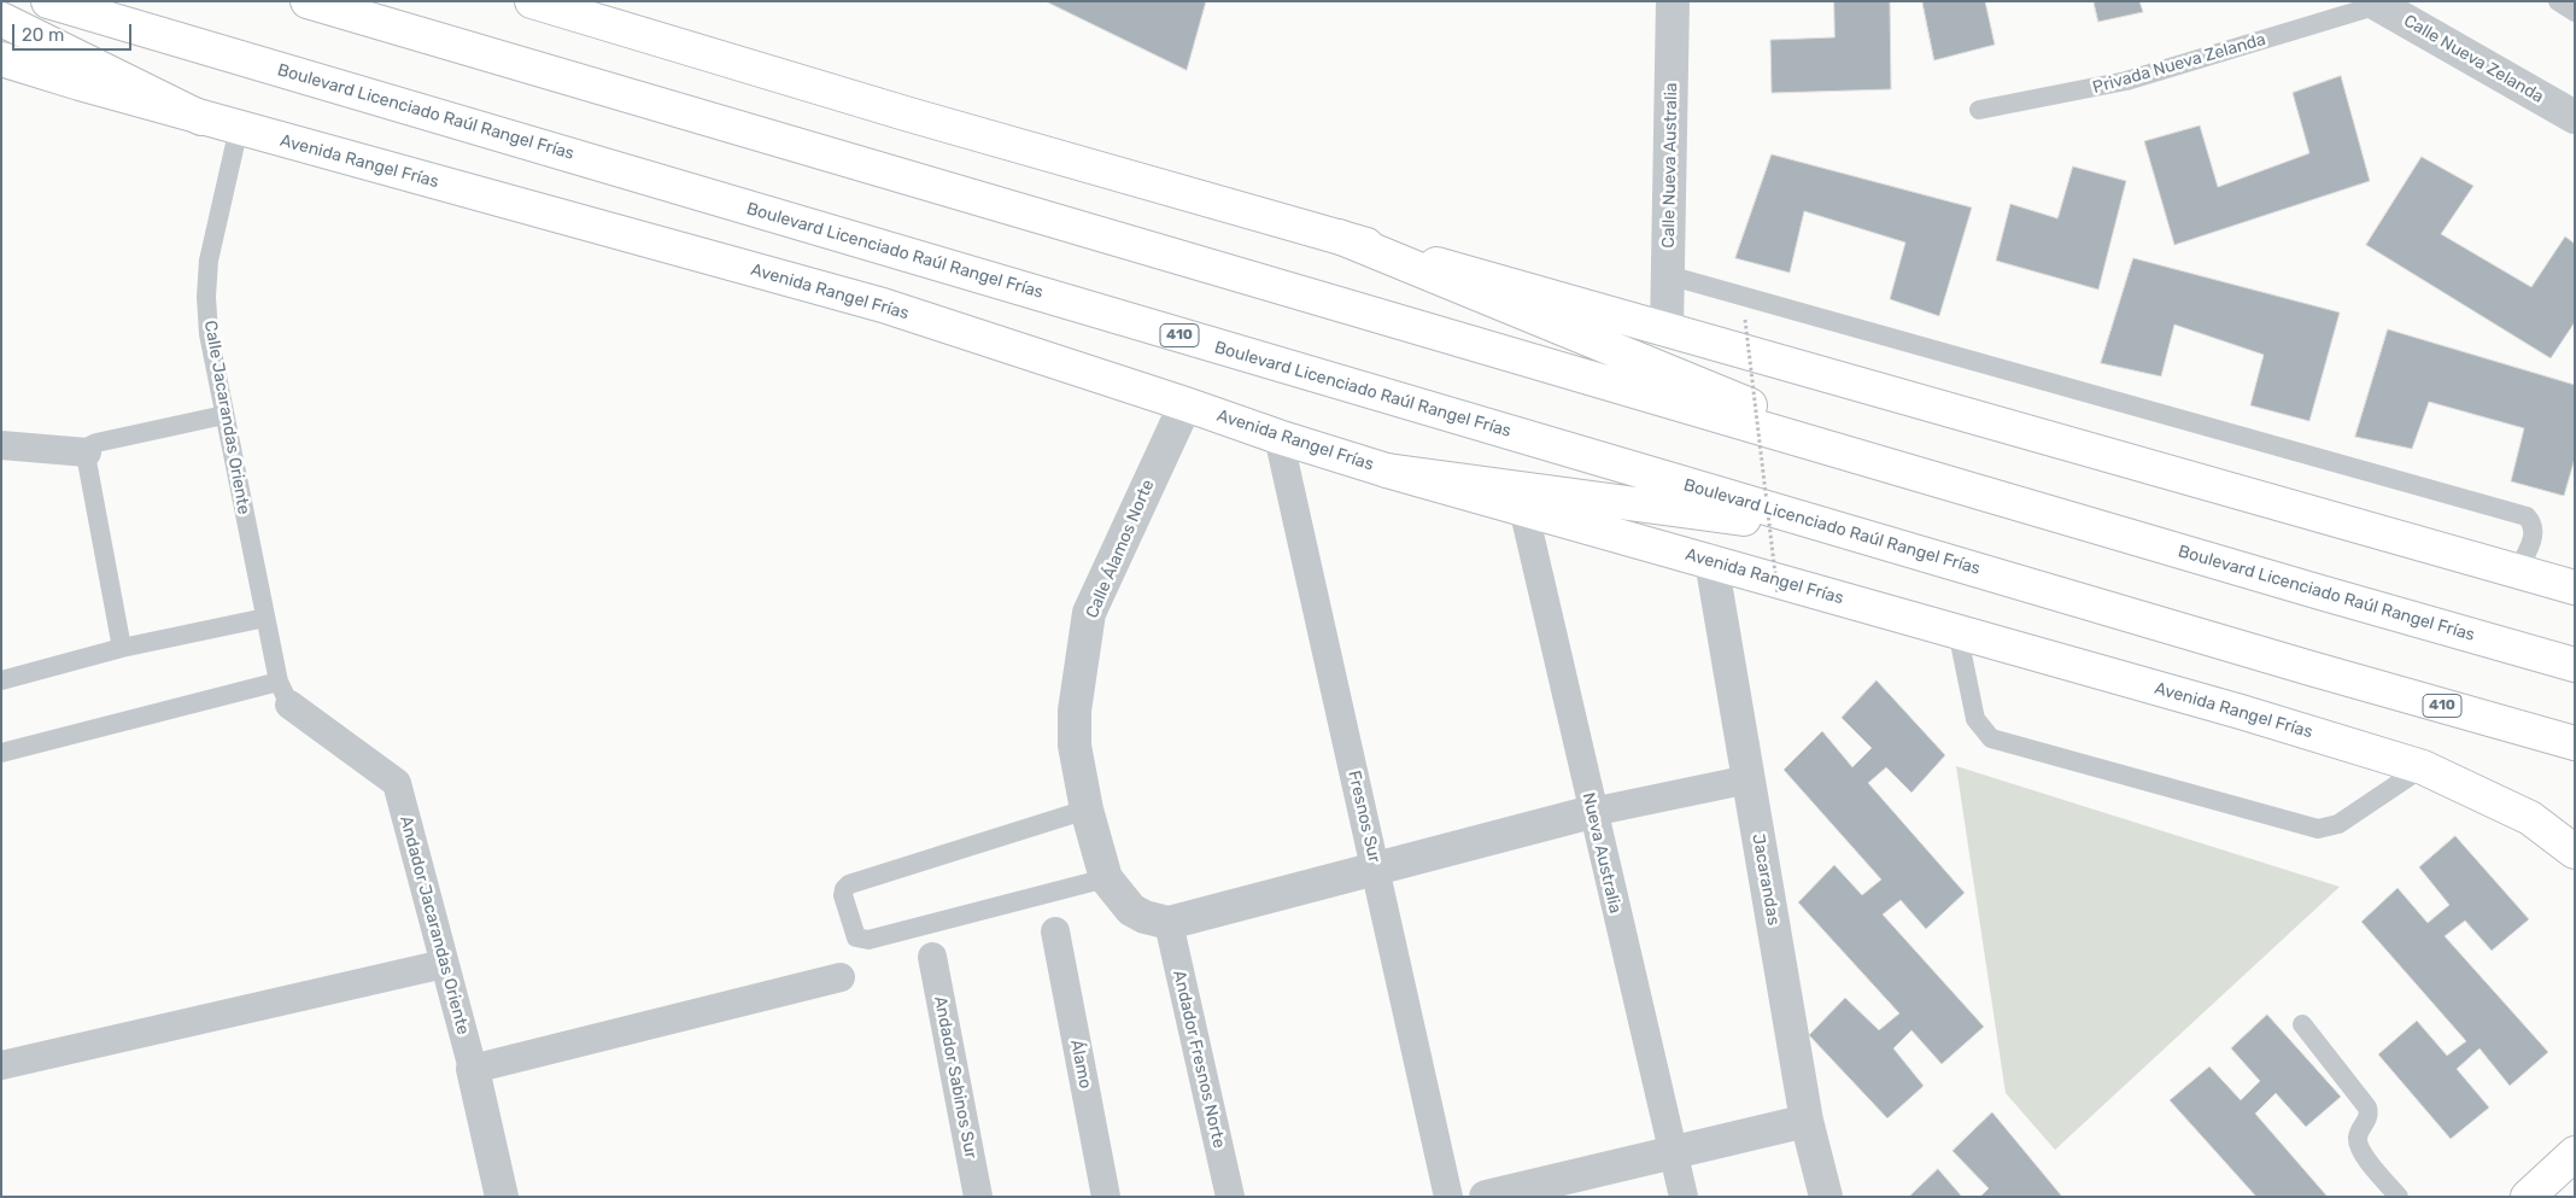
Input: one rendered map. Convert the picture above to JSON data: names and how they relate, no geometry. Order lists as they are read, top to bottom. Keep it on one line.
{"streets":{"main road":["Boulevard Licenciado Raúl Rangel Frías","Avenida Rangel Frías","410"],"street":["Calle Nueva Zelanda","Calle Nueva Australia","Calle Álamos Norte","Fresnos Sur","Nueva Australia","Jacarandas","Andador Jacarandas Oriente","Andador Fresnos Norte","Álamo","Andador Sabinos Sur"],"lane":["Privada Nueva Zelanda","Calle Jacarandas Oriente"]},"crossings":[["Calle Nueva Zelanda","Privada Nueva Zelanda"],["Avenida Rangel Frías","Calle Jacarandas Oriente"],["Avenida Rangel Frías","Calle Álamos Norte"],["Avenida Rangel Frías","Fresnos Sur"],["Avenida Rangel Frías","Nueva Australia"],["Avenida Rangel Frías","Jacarandas"],["Calle Jacarandas Oriente","Andador Jacarandas Oriente"]],"scale_bar":"20 m"}
